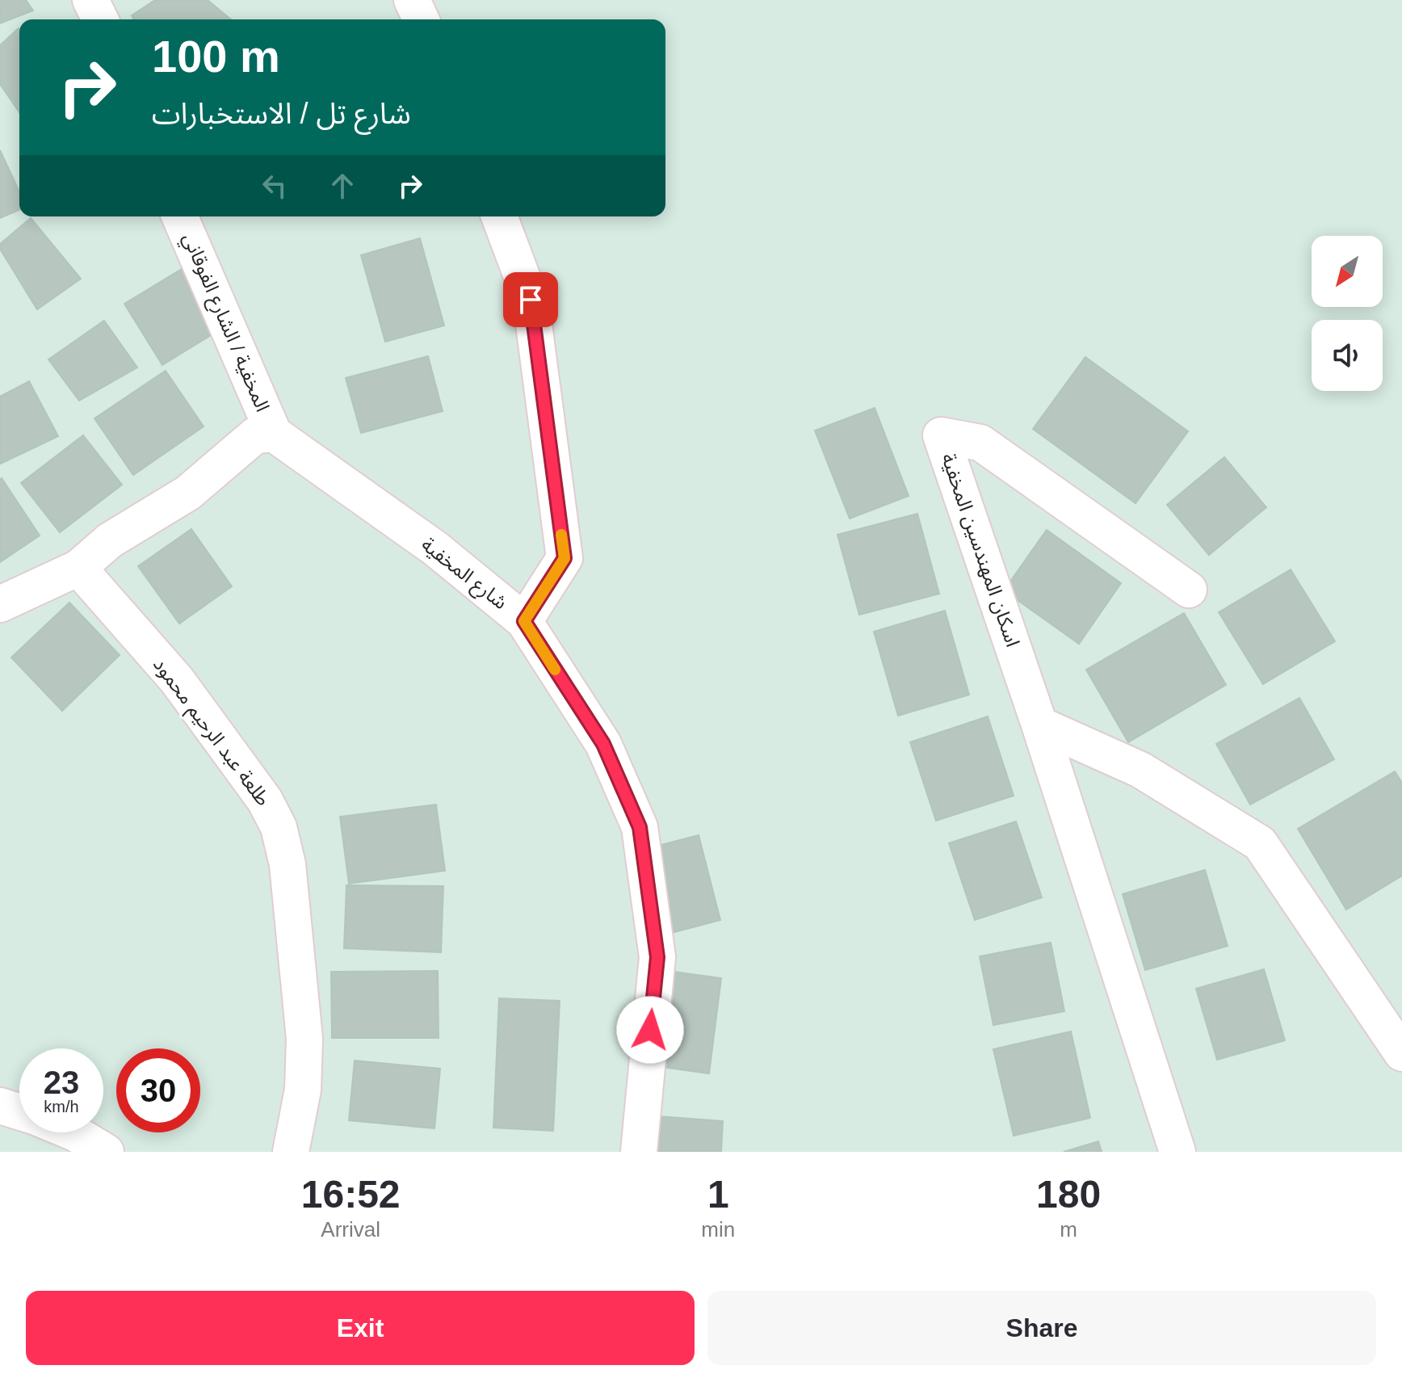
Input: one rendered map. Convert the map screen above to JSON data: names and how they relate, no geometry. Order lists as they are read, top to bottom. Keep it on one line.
{"streets":{"street":["المخفية / الشارع الفوقاني","اسكان المهندسين المخفية","شارع المخفية","طلعة عبد الرحيم محمود"]},"crossings":[["المخفية / الشارع الفوقاني","شارع المخفية"]],"north":"bottom left","page":{"turn":["100 m","شارع تل / الاستخبارات"],"speed":"23 km/h","limit":"30","eta":["16:52","Arrival","1","min","180","m"],"buttons":["Exit","Share"]}}
